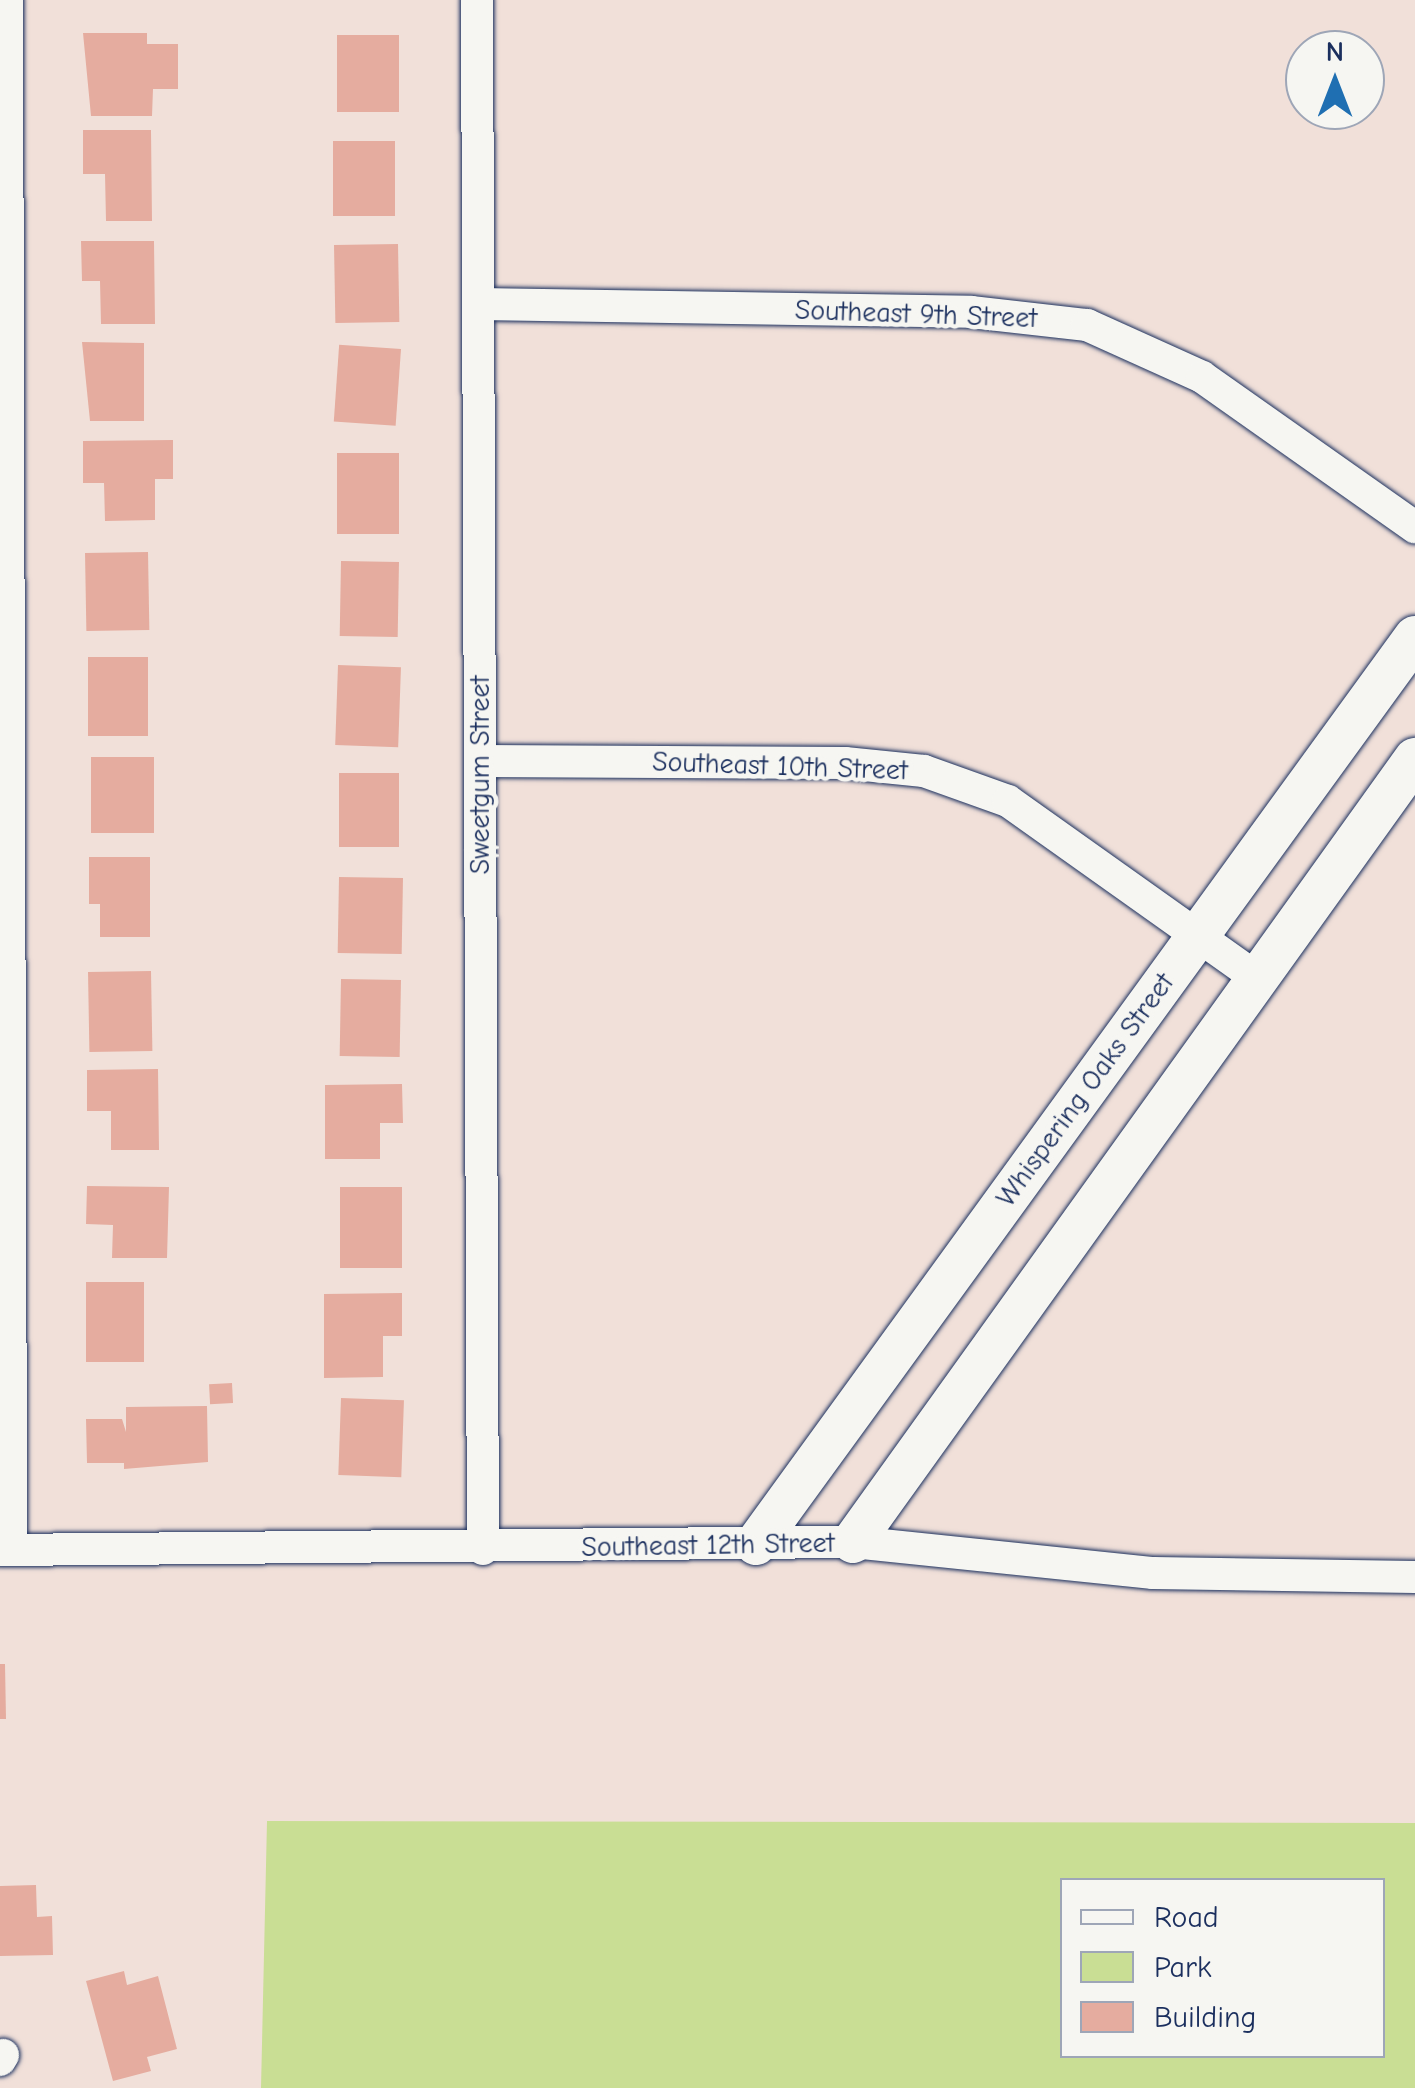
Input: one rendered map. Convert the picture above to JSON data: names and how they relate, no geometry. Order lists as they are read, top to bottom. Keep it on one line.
{"streets":{"street":["Southeast 9th Street","Southeast 10th Street","Sweetgum Street","Whispering Oaks Street","Southeast 12th Street"]},"crossings":[["Southeast 9th Street","Sweetgum Street"],["Southeast 10th Street","Sweetgum Street"],["Southeast 10th Street","Whispering Oaks Street"],["Sweetgum Street","Southeast 12th Street"],["Whispering Oaks Street","Southeast 12th Street"]],"legend":["Road","Park","Building"],"north":"top"}
